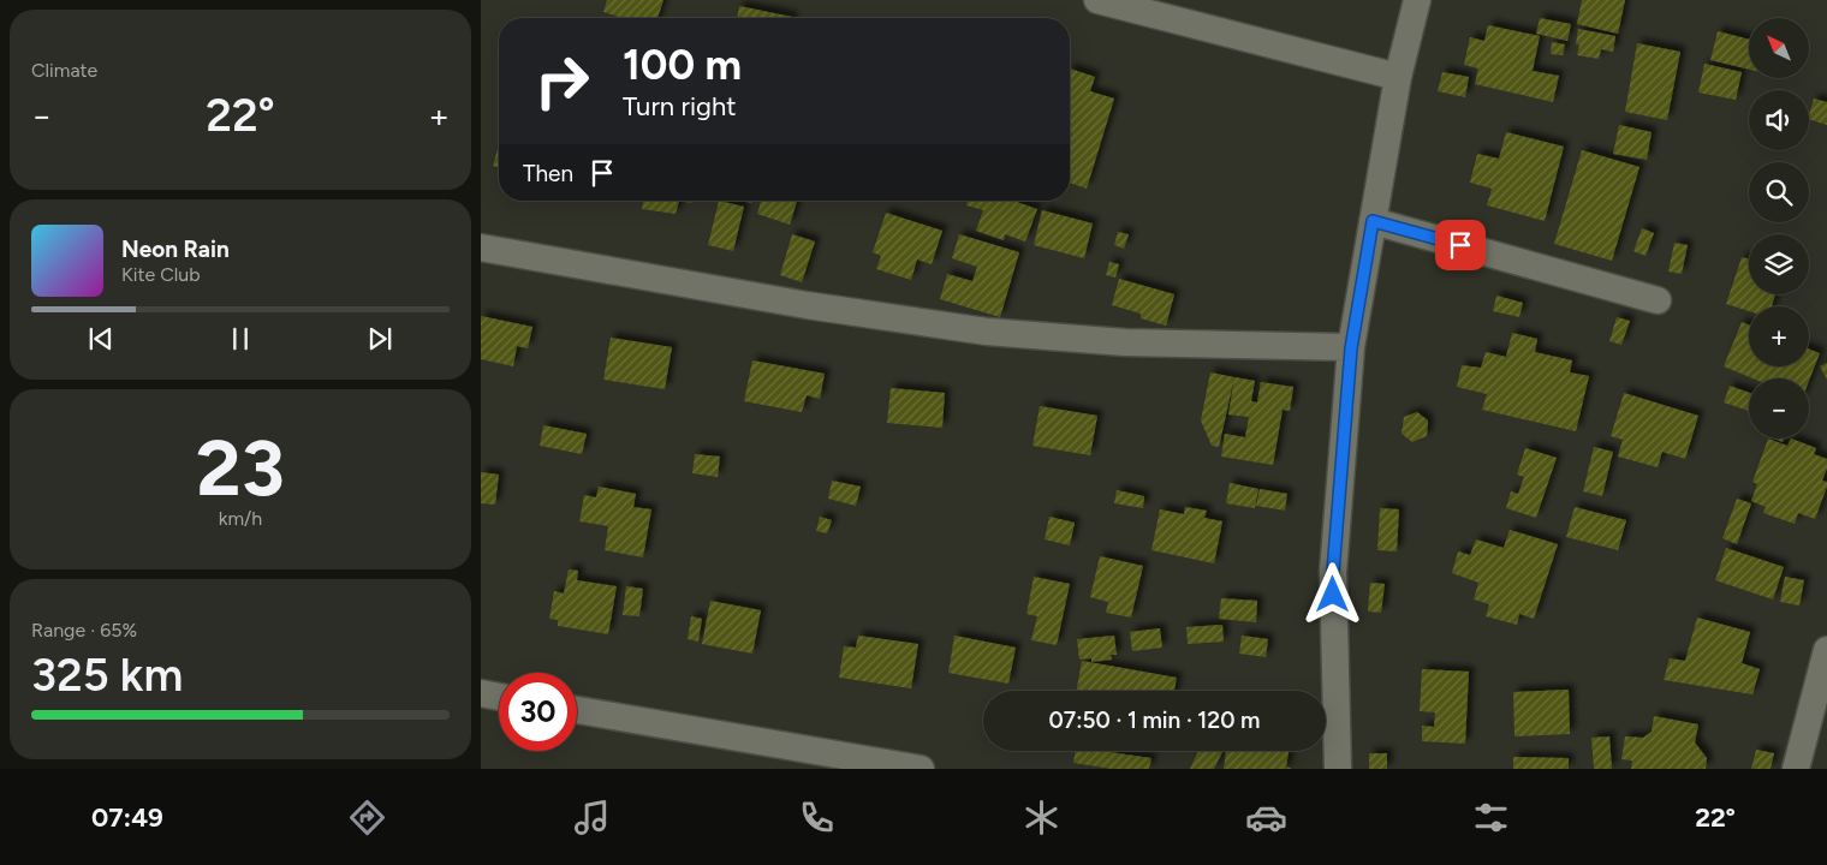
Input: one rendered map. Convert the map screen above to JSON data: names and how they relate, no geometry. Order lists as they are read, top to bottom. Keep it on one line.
{"north":"top left","page":{"tile":["Climate",["23","km/h"],["Range · 65%","325 km"]],"map_buttons":["+","−"],"turn":["100 m","Turn right"],"heat":["−","22°","+"],"then":"Then","song":["Neon Rain","Kite Club"],"limit":"30","trip":"07:50 · 1 min · 120 m","tabs":["07:49","22°"]}}
